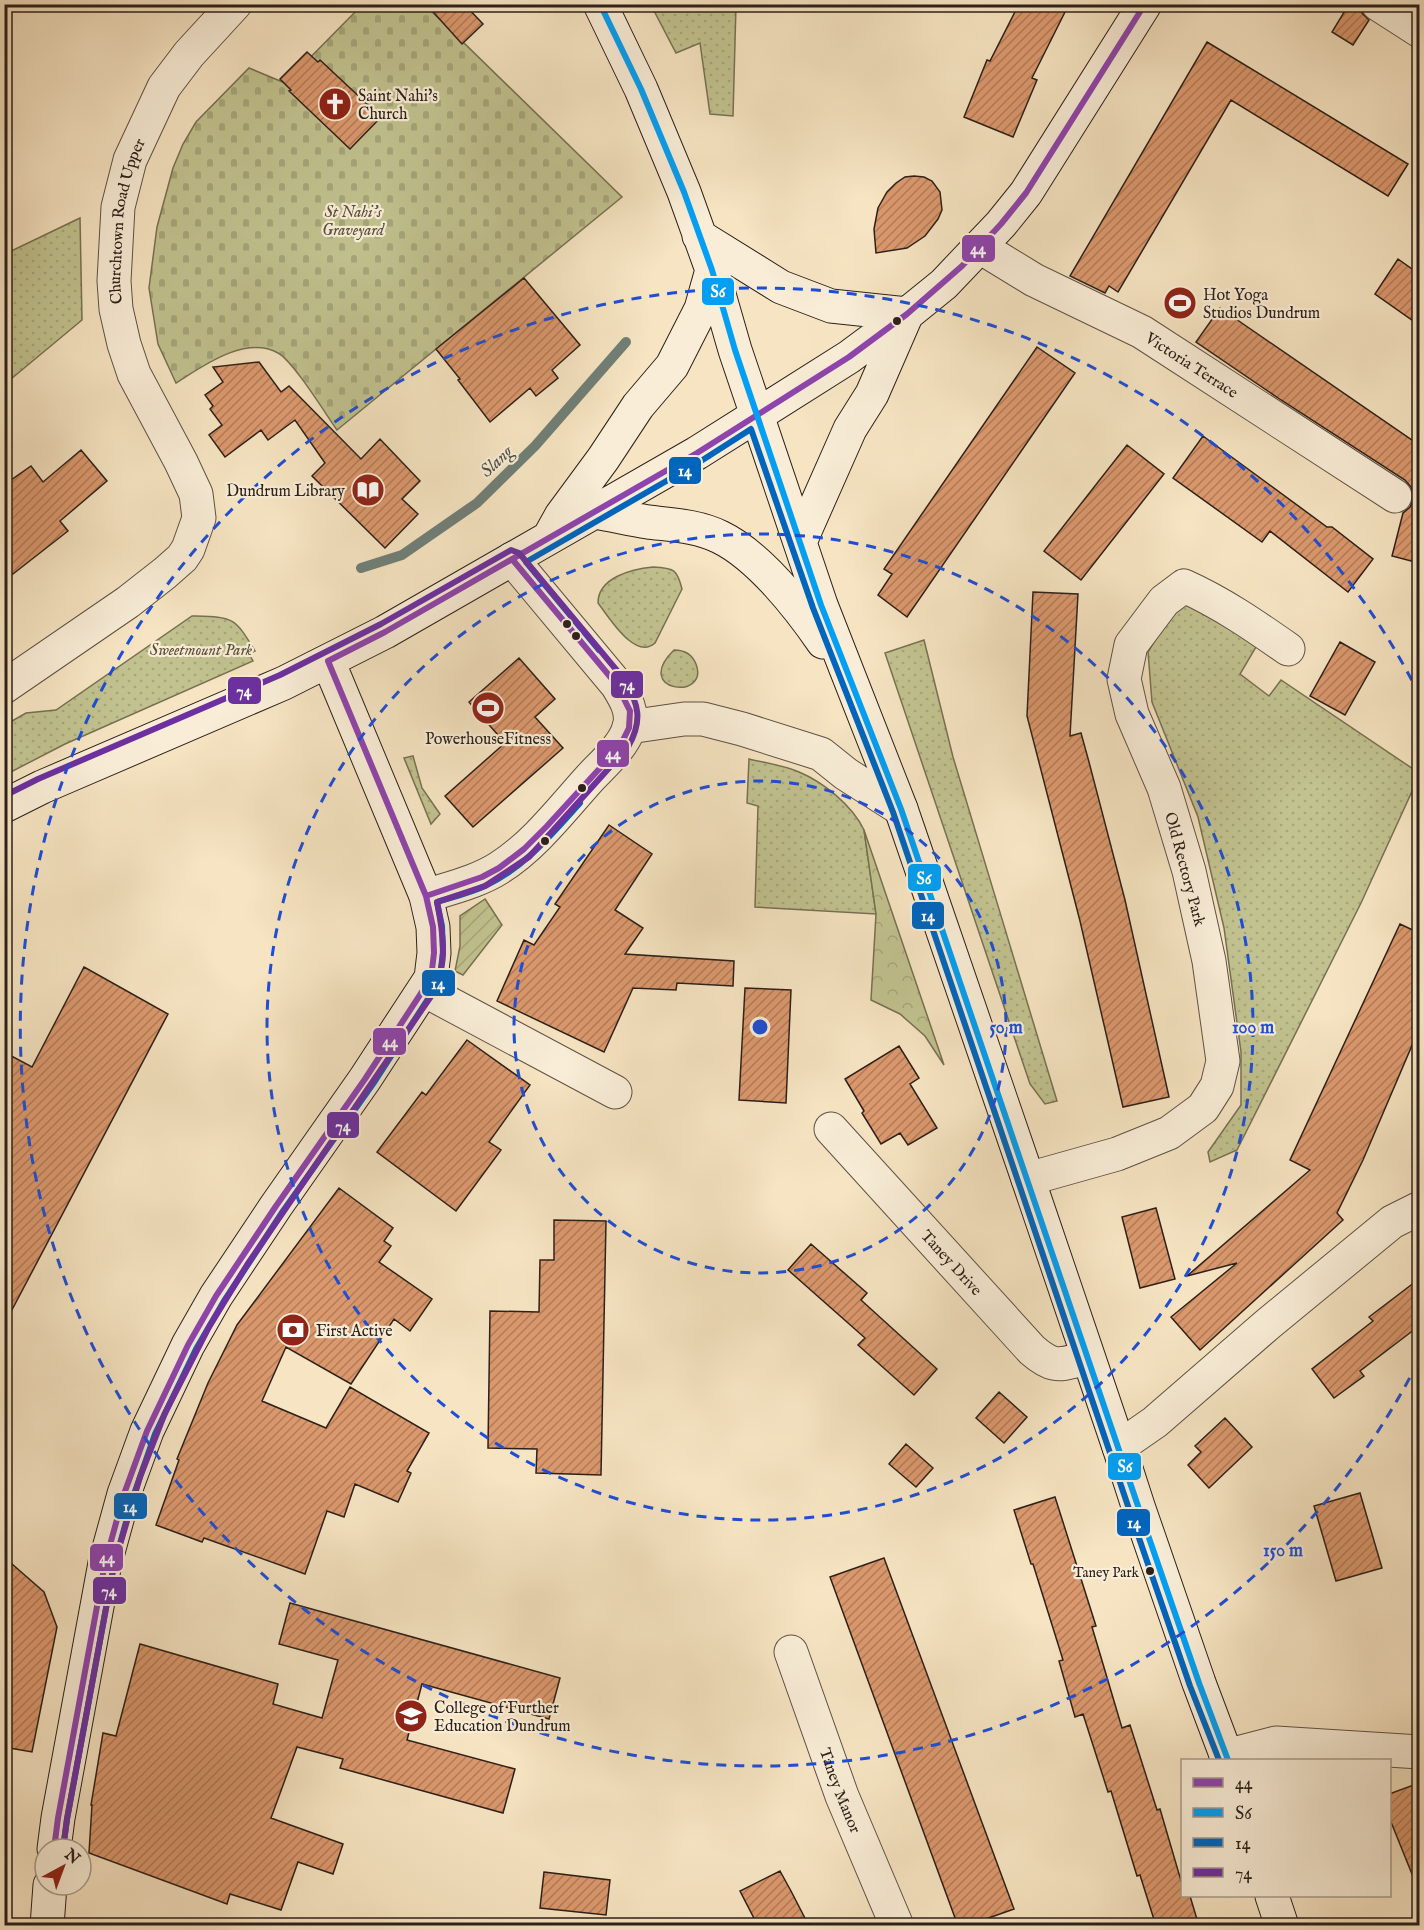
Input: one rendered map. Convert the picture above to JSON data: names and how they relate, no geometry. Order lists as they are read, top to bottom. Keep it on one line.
{"streets":{"street":["Churchtown Road Upper","Victoria Terrace","Old Rectory Park","Taney Drive","Taney Manor"]},"water":["Slang"],"parks":["St Nahi's Graveyard","Sweetmount Park"],"places":{"church":["Saint Nahi's Church"],"sports":["Hot Yoga Studios Dundrum","PowerhouseFitness"],"library":["Dundrum Library"],"bank":["First Active"],"other":["Taney Park"],"school or university":["College of Further Education Dundrum"]},"lines":["transit line 44","transit line S6","transit line 14","transit line 74"],"legend":["44","S6","14","74"],"north":"top right","rings":["50 m","100 m","150 m"]}
